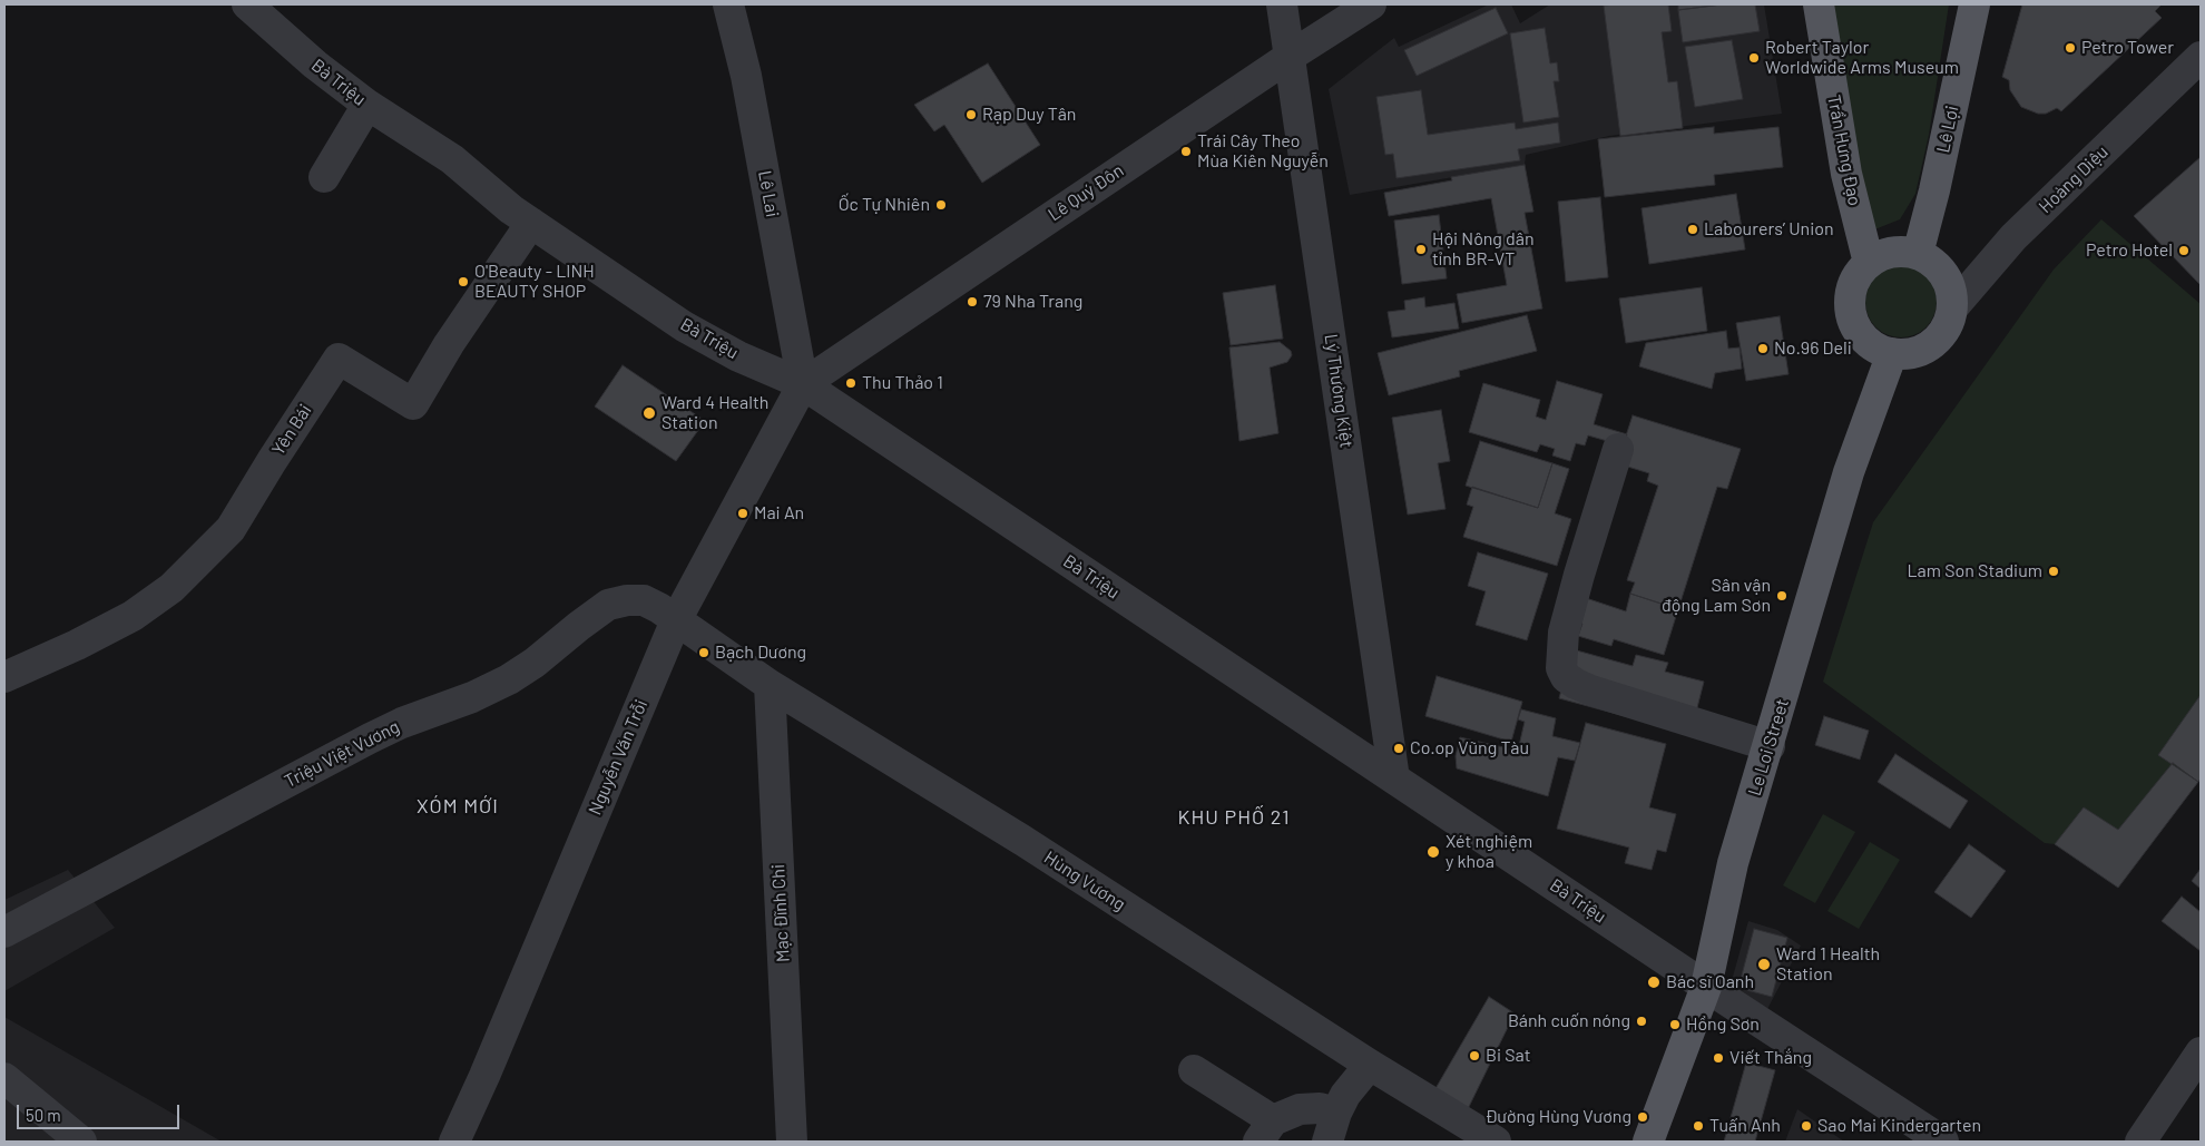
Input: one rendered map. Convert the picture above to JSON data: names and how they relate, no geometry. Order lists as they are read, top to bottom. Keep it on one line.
{"streets":{"main road":["Lê Lợi","Trần Hưng Đạo","Le Loi Street"],"street":["Bà Triệu","Hoàng Diệu","Lê Quý Đôn","Lê Lai","Lý Thường Kiệt","Yên Bái","Triệu Việt Vương","Nguyễn Văn Trỗi","Hùng Vương","Mạc Đĩnh Chi"]},"crossings":[["Bà Triệu","Lê Quý Đôn"],["Bà Triệu","Lê Lai"],["Bà Triệu","Lý Thường Kiệt"],["Bà Triệu","Yên Bái"],["Bà Triệu","Le Loi Street"],["Bà Triệu","Nguyễn Văn Trỗi"],["Lê Lợi","Trần Hưng Đạo"],["Lê Lợi","Hoàng Diệu"],["Lê Lợi","Le Loi Street"],["Trần Hưng Đạo","Hoàng Diệu"],["Trần Hưng Đạo","Le Loi Street"],["Hoàng Diệu","Le Loi Street"],["Lê Quý Đôn","Lê Lai"],["Lê Quý Đôn","Lý Thường Kiệt"],["Lê Quý Đôn","Nguyễn Văn Trỗi"],["Lê Lai","Nguyễn Văn Trỗi"],["Triệu Việt Vương","Nguyễn Văn Trỗi"],["Triệu Việt Vương","Hùng Vương"],["Nguyễn Văn Trỗi","Hùng Vương"],["Hùng Vương","Mạc Đĩnh Chi"]],"districts":["XÓM MỚI","KHU PHỐ 21"],"places":["Petro Tower","Robert Taylor Worldwide Arms Museum","Rạp Duy Tân","Trái Cây Theo Mùa Kiên Nguyễn","Ốc Tự Nhiên","Labourers’ Union","Hội Nông dân tỉnh BR-VT","Petro Hotel","O'Beauty - LINH BEAUTY SHOP","79 Nha Trang","No.96 Deli","Thu Thảo 1","Ward 4 Health Station","Mai An","Lam Son Stadium","Sân vận động Lam Sơn","Bạch Dương","Co.op Vũng Tàu","Xét nghiệm y khoa","Ward 1 Health Station","Bác sĩ Oanh","Bánh cuốn nóng","Hồng Sơn","Bi Sat","Viết Thắng","Đường Hùng Vương","Tuấn Anh","Sao Mai Kindergarten"],"scale_bar":"50 m"}
